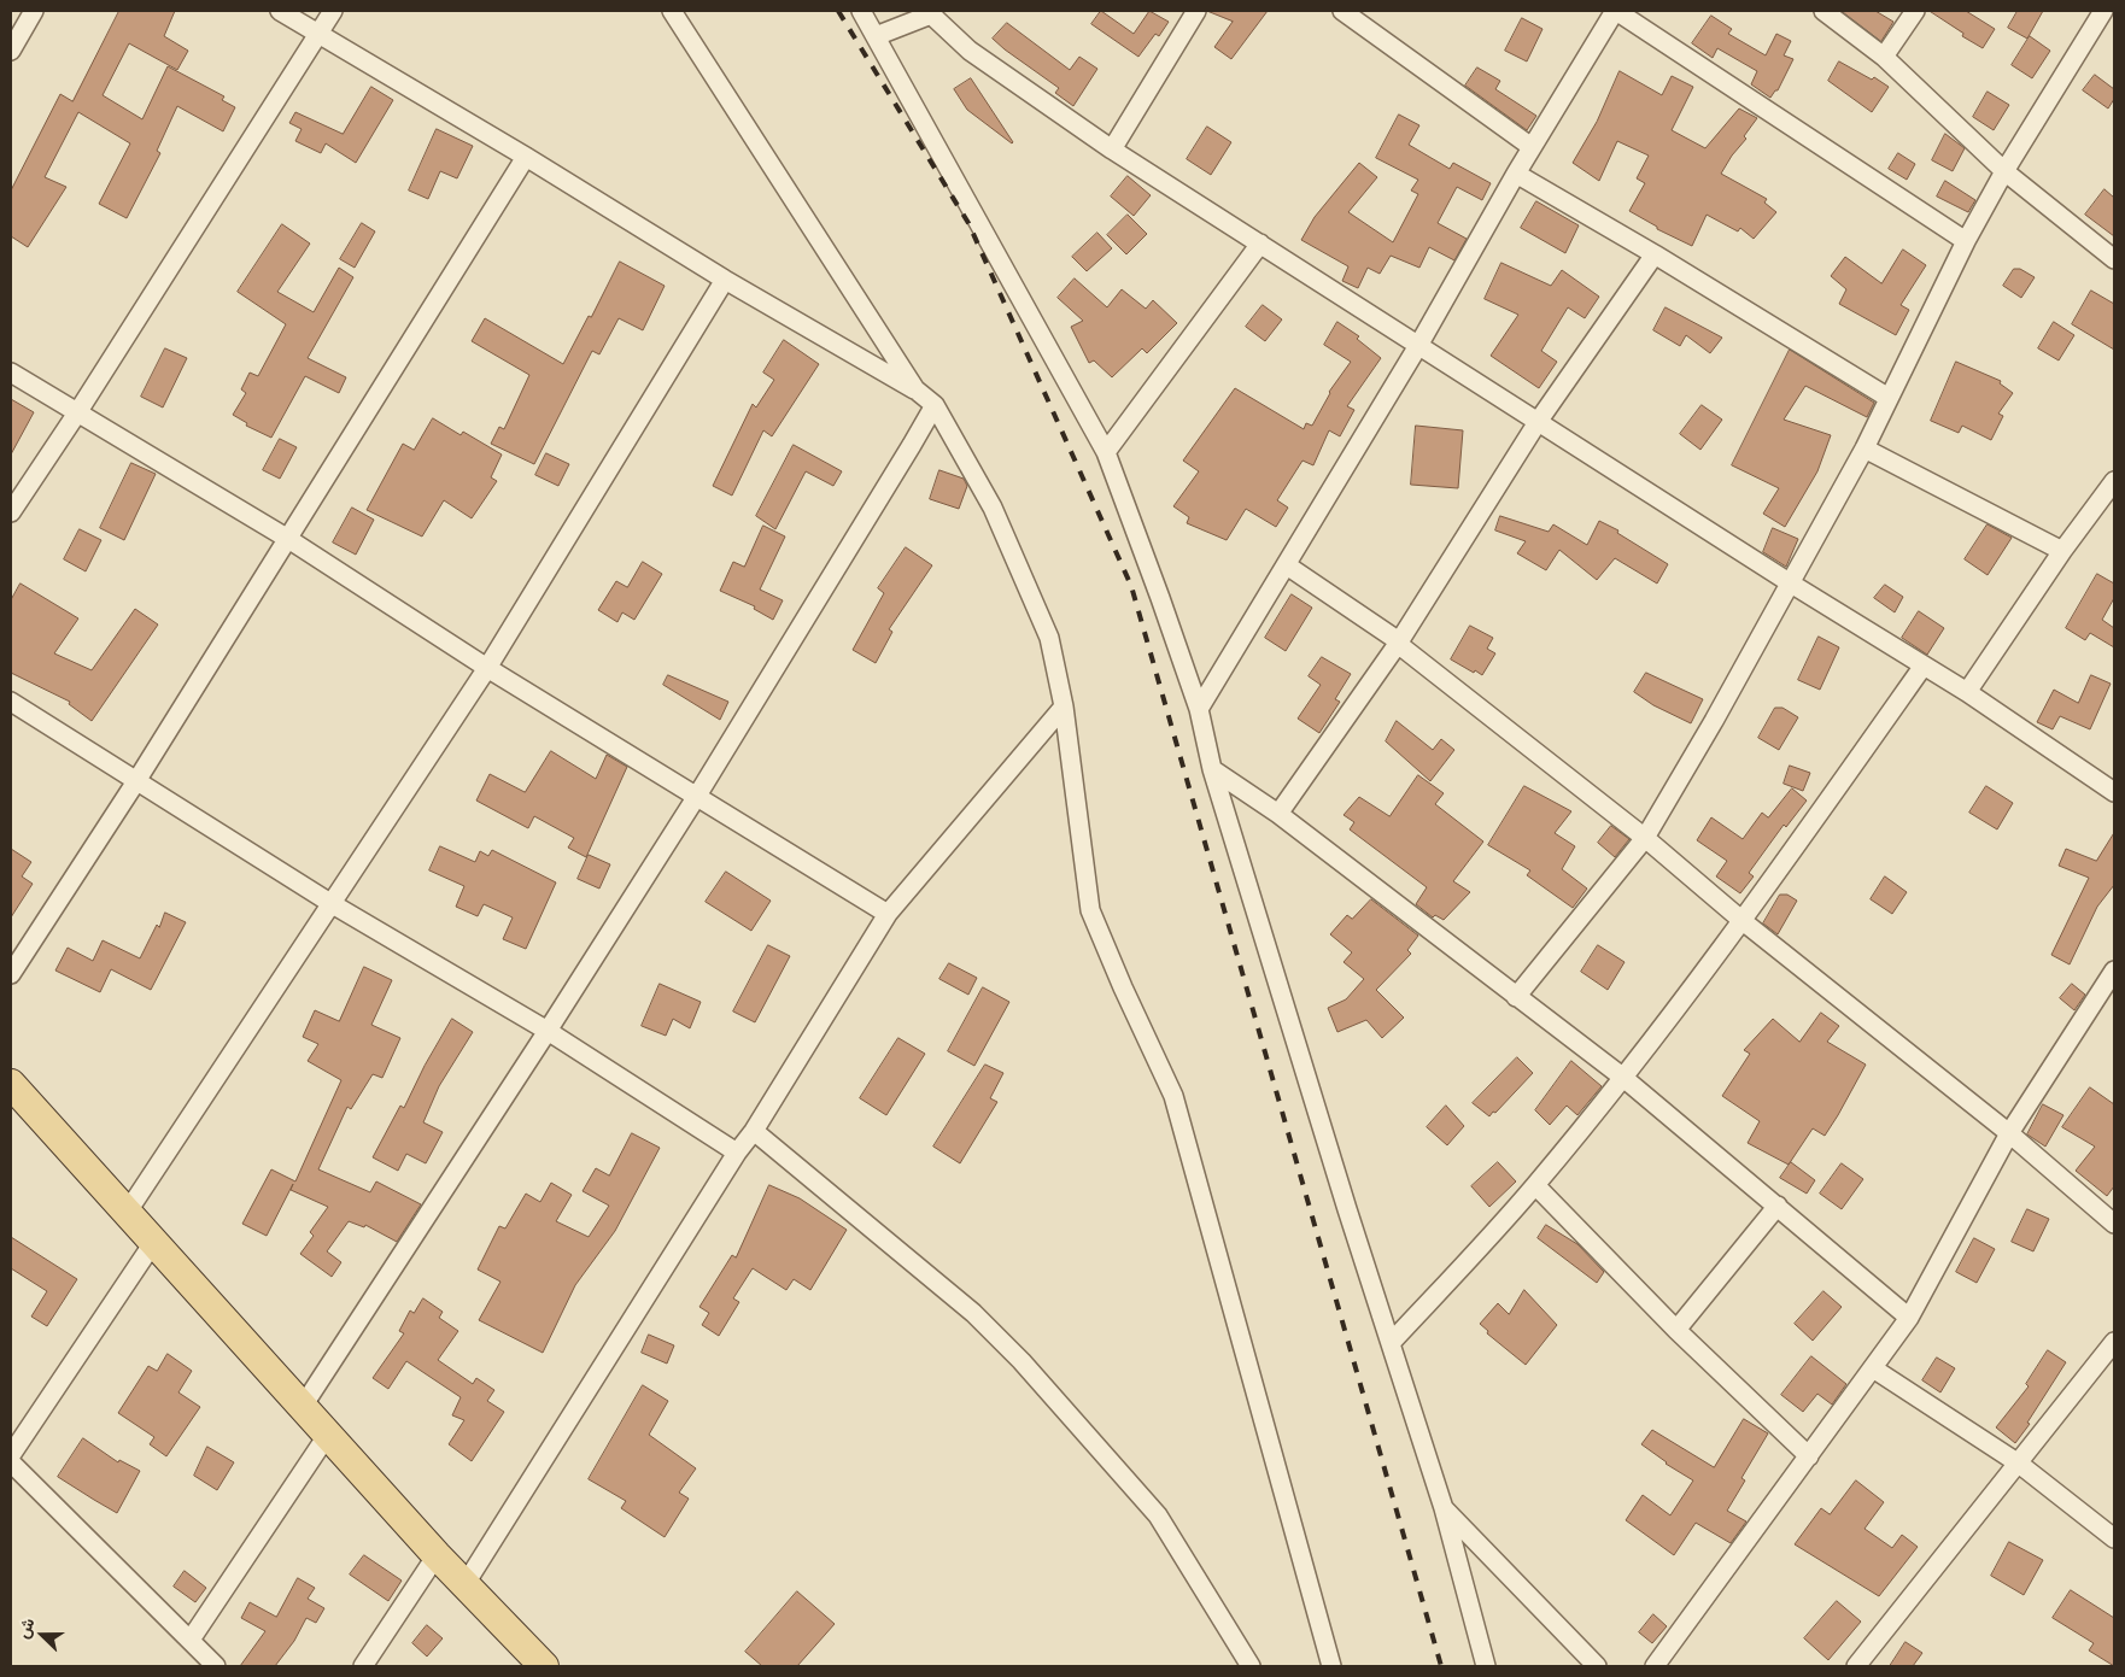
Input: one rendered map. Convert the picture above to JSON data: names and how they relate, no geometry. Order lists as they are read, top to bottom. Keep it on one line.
{"north":"left"}
